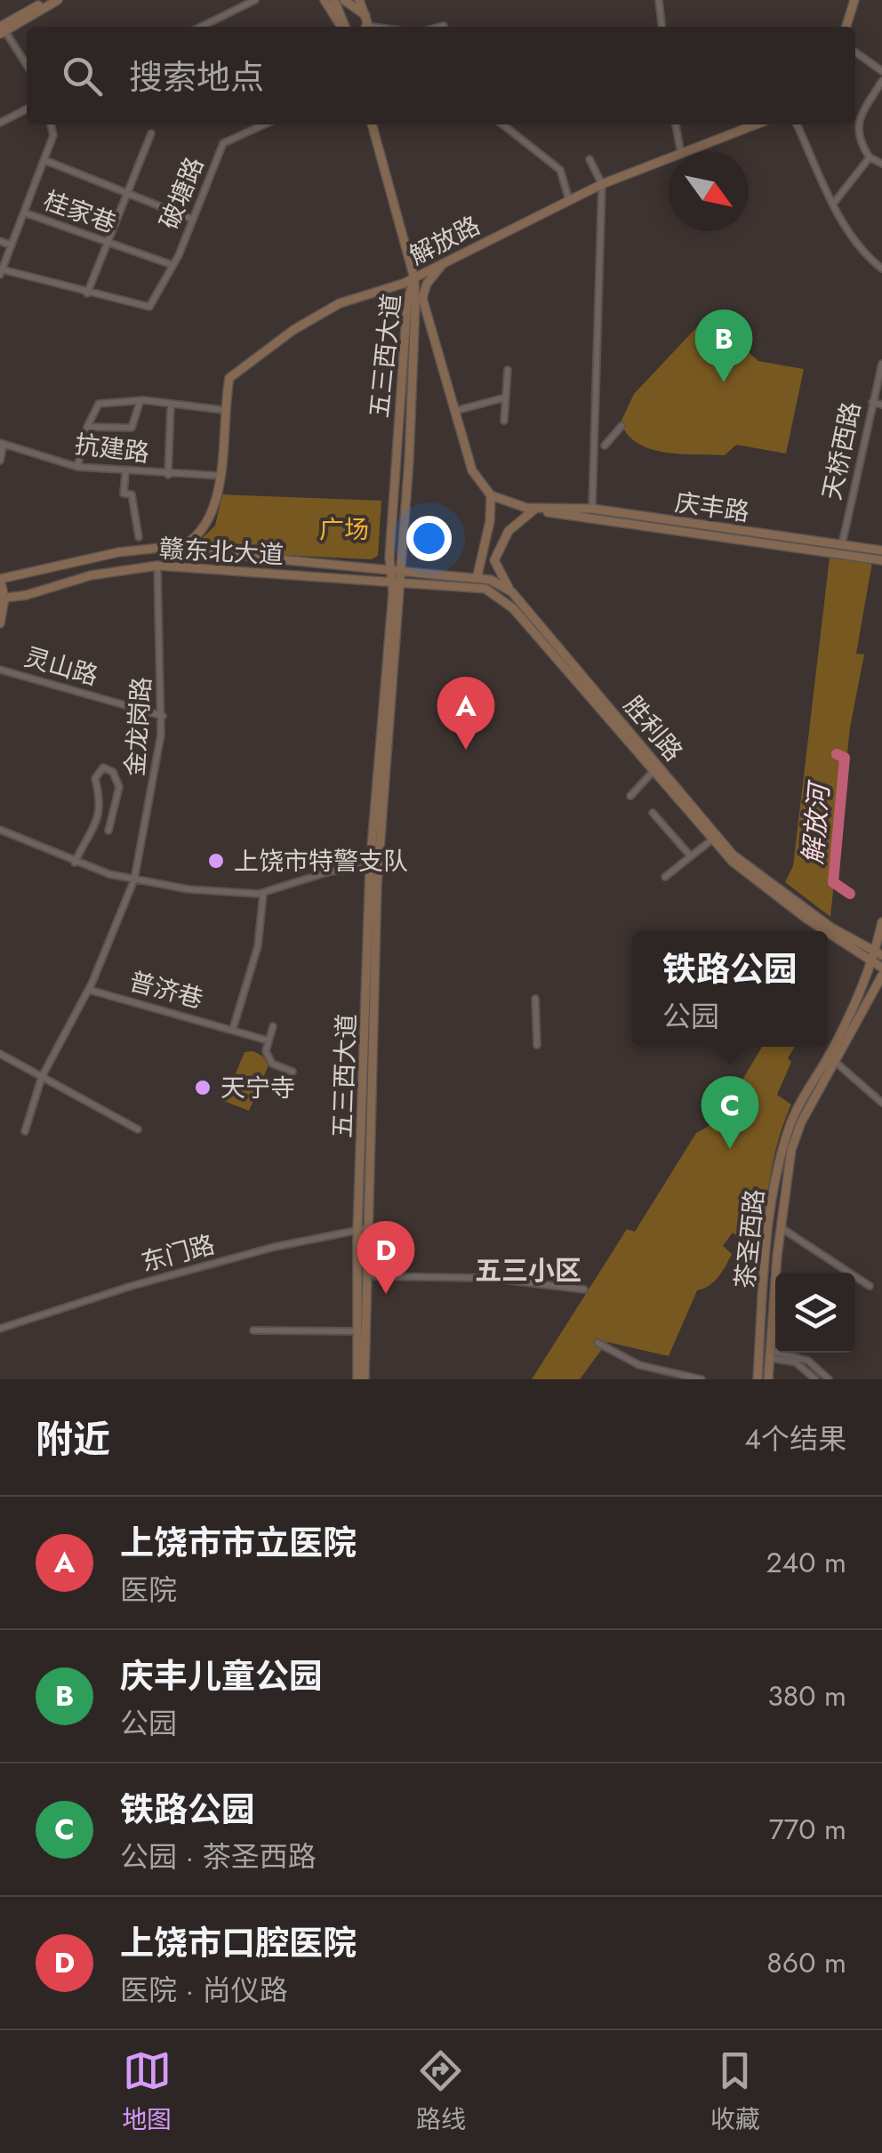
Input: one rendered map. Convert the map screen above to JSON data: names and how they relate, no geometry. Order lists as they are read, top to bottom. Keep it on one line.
{"streets":{"main road":["解放路","五三西大道","庆丰路","赣东北大道","胜利路","茶圣西路"],"street":["破塘路","桂家巷","抗建路","天桥西路","灵山路","金龙岗路","普济巷","东门路"]},"crossings":[["破塘路","桂家巷"],["解放路","五三西大道"],["解放路","抗建路"],["解放路","胜利路"],["五三西大道","赣东北大道"],["五三西大道","胜利路"],["五三西大道","东门路"],["天桥西路","庆丰路"],["赣东北大道","金龙岗路"],["赣东北大道","胜利路"],["灵山路","金龙岗路"],["金龙岗路","普济巷"],["胜利路","茶圣西路"]],"districts":["五三小区"],"water":["解放河"],"parks":["广场"],"places":["上饶市特警支队","天宁寺"],"north":"bottom right","page":{"search":"搜索地点","pins":["B","A","C","D"],"popup":["铁路公园","公园"],"heading":["附近","4个结果"],"list":[{"mark":"A","name":"上饶市市立医院","note":"医院","value":"240 m"},{"mark":"B","name":"庆丰儿童公园","note":"公园","value":"380 m"},{"mark":"C","name":"铁路公园","note":"公园 · 茶圣西路","value":"770 m"},{"mark":"D","name":"上饶市口腔医院","note":"医院 · 尚仪路","value":"860 m"}],"nav":["地图","路线","收藏"]}}
